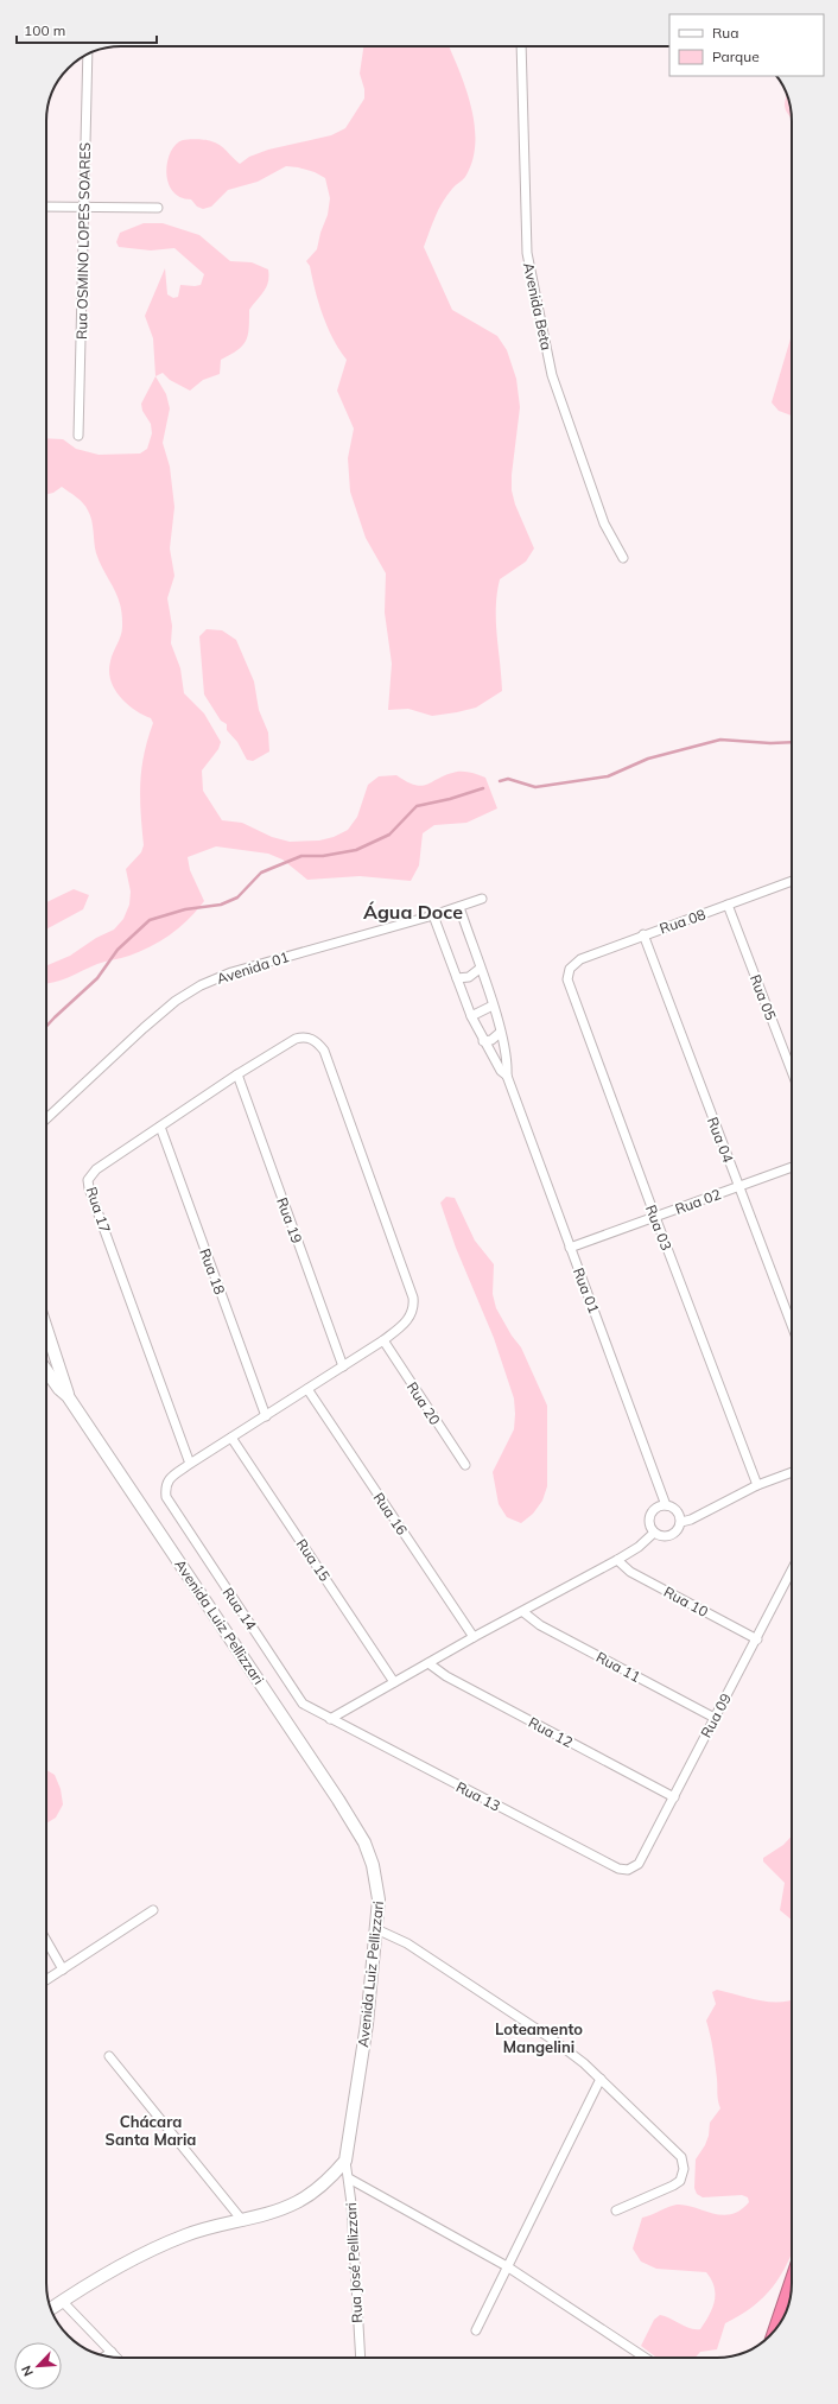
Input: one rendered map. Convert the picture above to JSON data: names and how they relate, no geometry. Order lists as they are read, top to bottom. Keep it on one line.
{"streets":{"main road":["Avenida Luiz Pellizzari"],"street":["Rua OSMINO LOPES SOARES","Avenida Beta","Rua 08","Avenida 01","Rua 05","Rua 04","Rua 02","Rua 17","Rua 19","Rua 03","Rua 18","Rua 01","Rua 20","Rua 16","Rua 15","Rua 10","Rua 14","Rua 11","Rua 09","Rua 12","Rua 13","Rua José Pellizzari"]},"crossings":[["Rua 08","Rua 05"],["Rua 08","Rua 04"],["Rua 08","Rua 03"],["Rua 04","Rua 02"],["Rua 02","Rua 03"],["Rua 02","Rua 01"],["Rua 17","Rua 19"],["Rua 17","Rua 18"],["Rua 17","Rua 20"],["Rua 17","Rua 14"],["Rua 10","Rua 09"],["Rua 14","Rua 13"],["Avenida Luiz Pellizzari","Rua José Pellizzari"],["Rua 11","Rua 09"],["Rua 09","Rua 12"],["Rua 09","Rua 13"]],"districts":["Água Doce","Loteamento Mangelini","Chácara Santa Maria"],"legend":["Rua","Parque"],"scale_bar":"100 m","north":"bottom left"}
